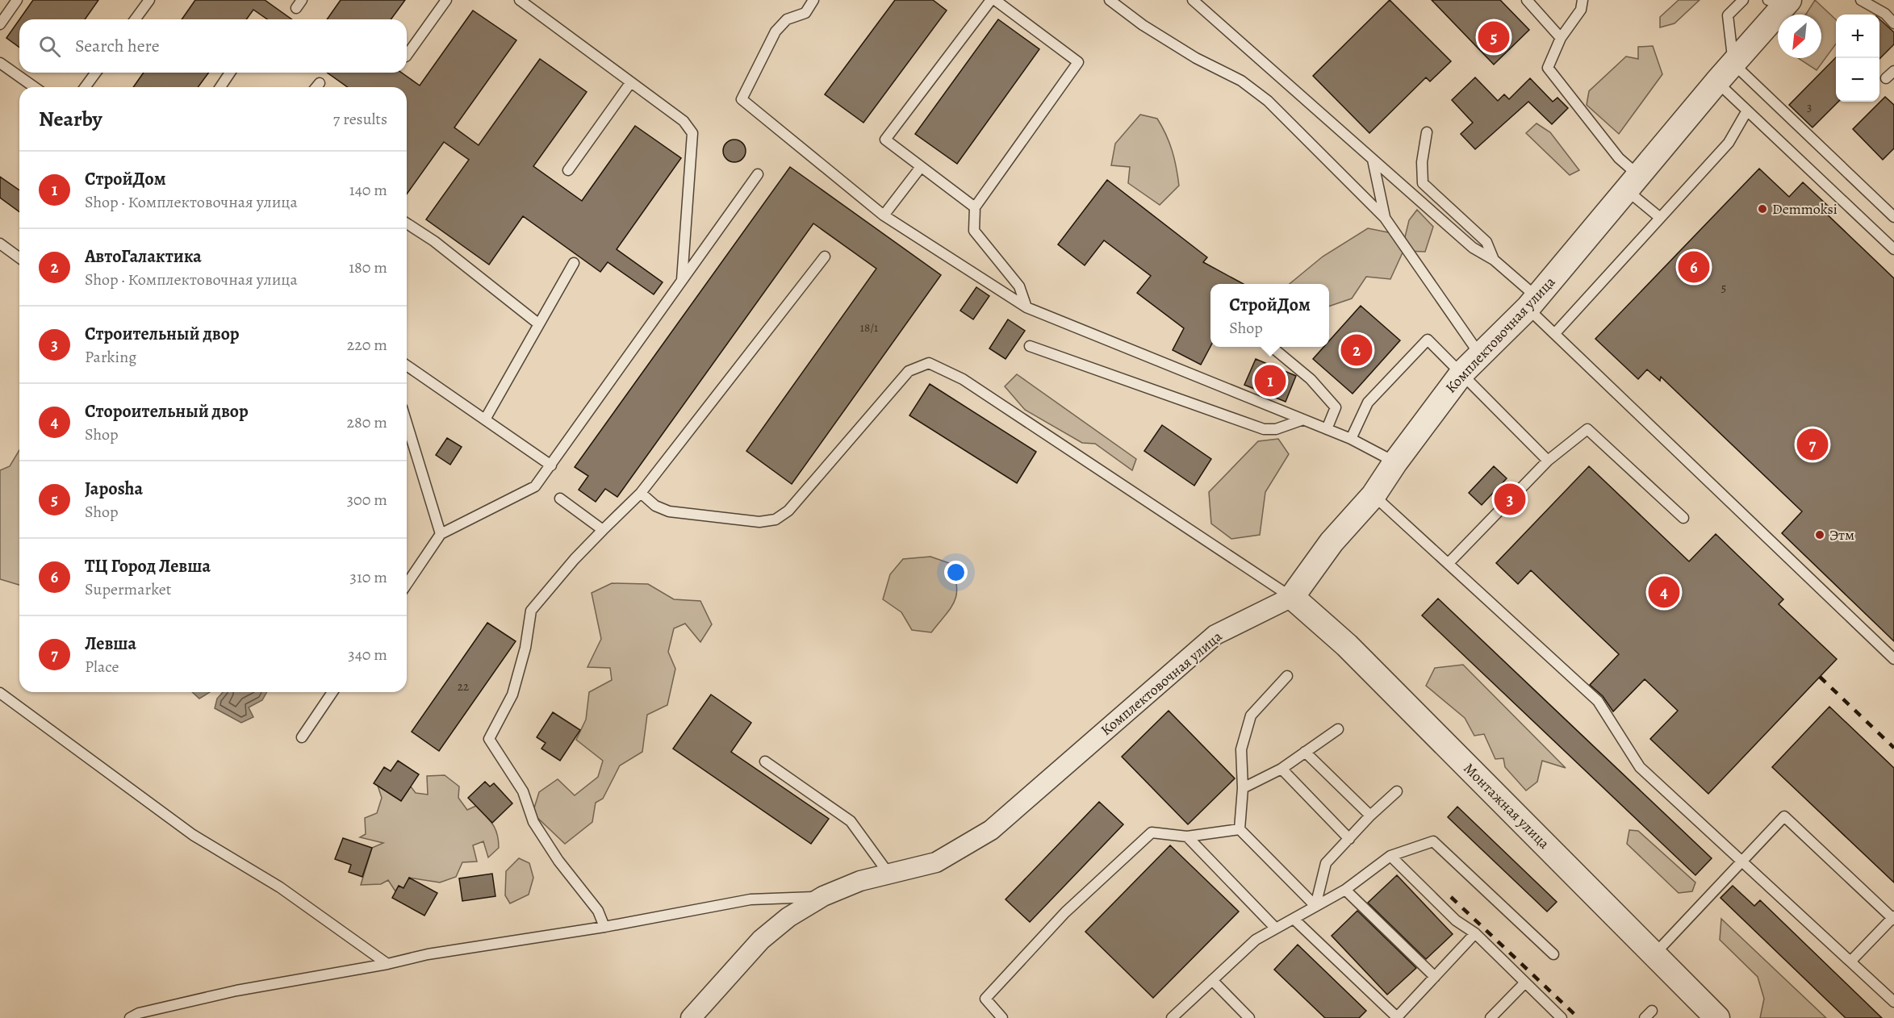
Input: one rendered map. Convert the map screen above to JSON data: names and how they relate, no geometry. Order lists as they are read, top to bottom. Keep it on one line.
{"streets":{"street":["Комплектовочная улица","Монтажная улица"]},"crossings":[["Комплектовочная улица","Монтажная улица"]],"places":["Demmoksi","Этм"],"house_numbers":["3","5","18/1","22"],"north":"bottom left","page":{"map_buttons":["+","−"],"pins":["5","6","2","1","7","3","4"],"search":"Search here","heading":["Nearby","7 results"],"list":[{"mark":"1","name":"СтройДом","note":"Shop · Комплектовочная улица","value":"140 m"},{"mark":"2","name":"АвтоГалактика","note":"Shop · Комплектовочная улица","value":"180 m"},{"mark":"3","name":"Строительный двор","note":"Parking","value":"220 m"},{"mark":"4","name":"Стороительный двор","note":"Shop","value":"280 m"},{"mark":"5","name":"Japosha","note":"Shop","value":"300 m"},{"mark":"6","name":"ТЦ Город Левша","note":"Supermarket","value":"310 m"},{"mark":"7","name":"Левша","note":"Place","value":"340 m"}],"popup":["СтройДом","Shop"]}}
